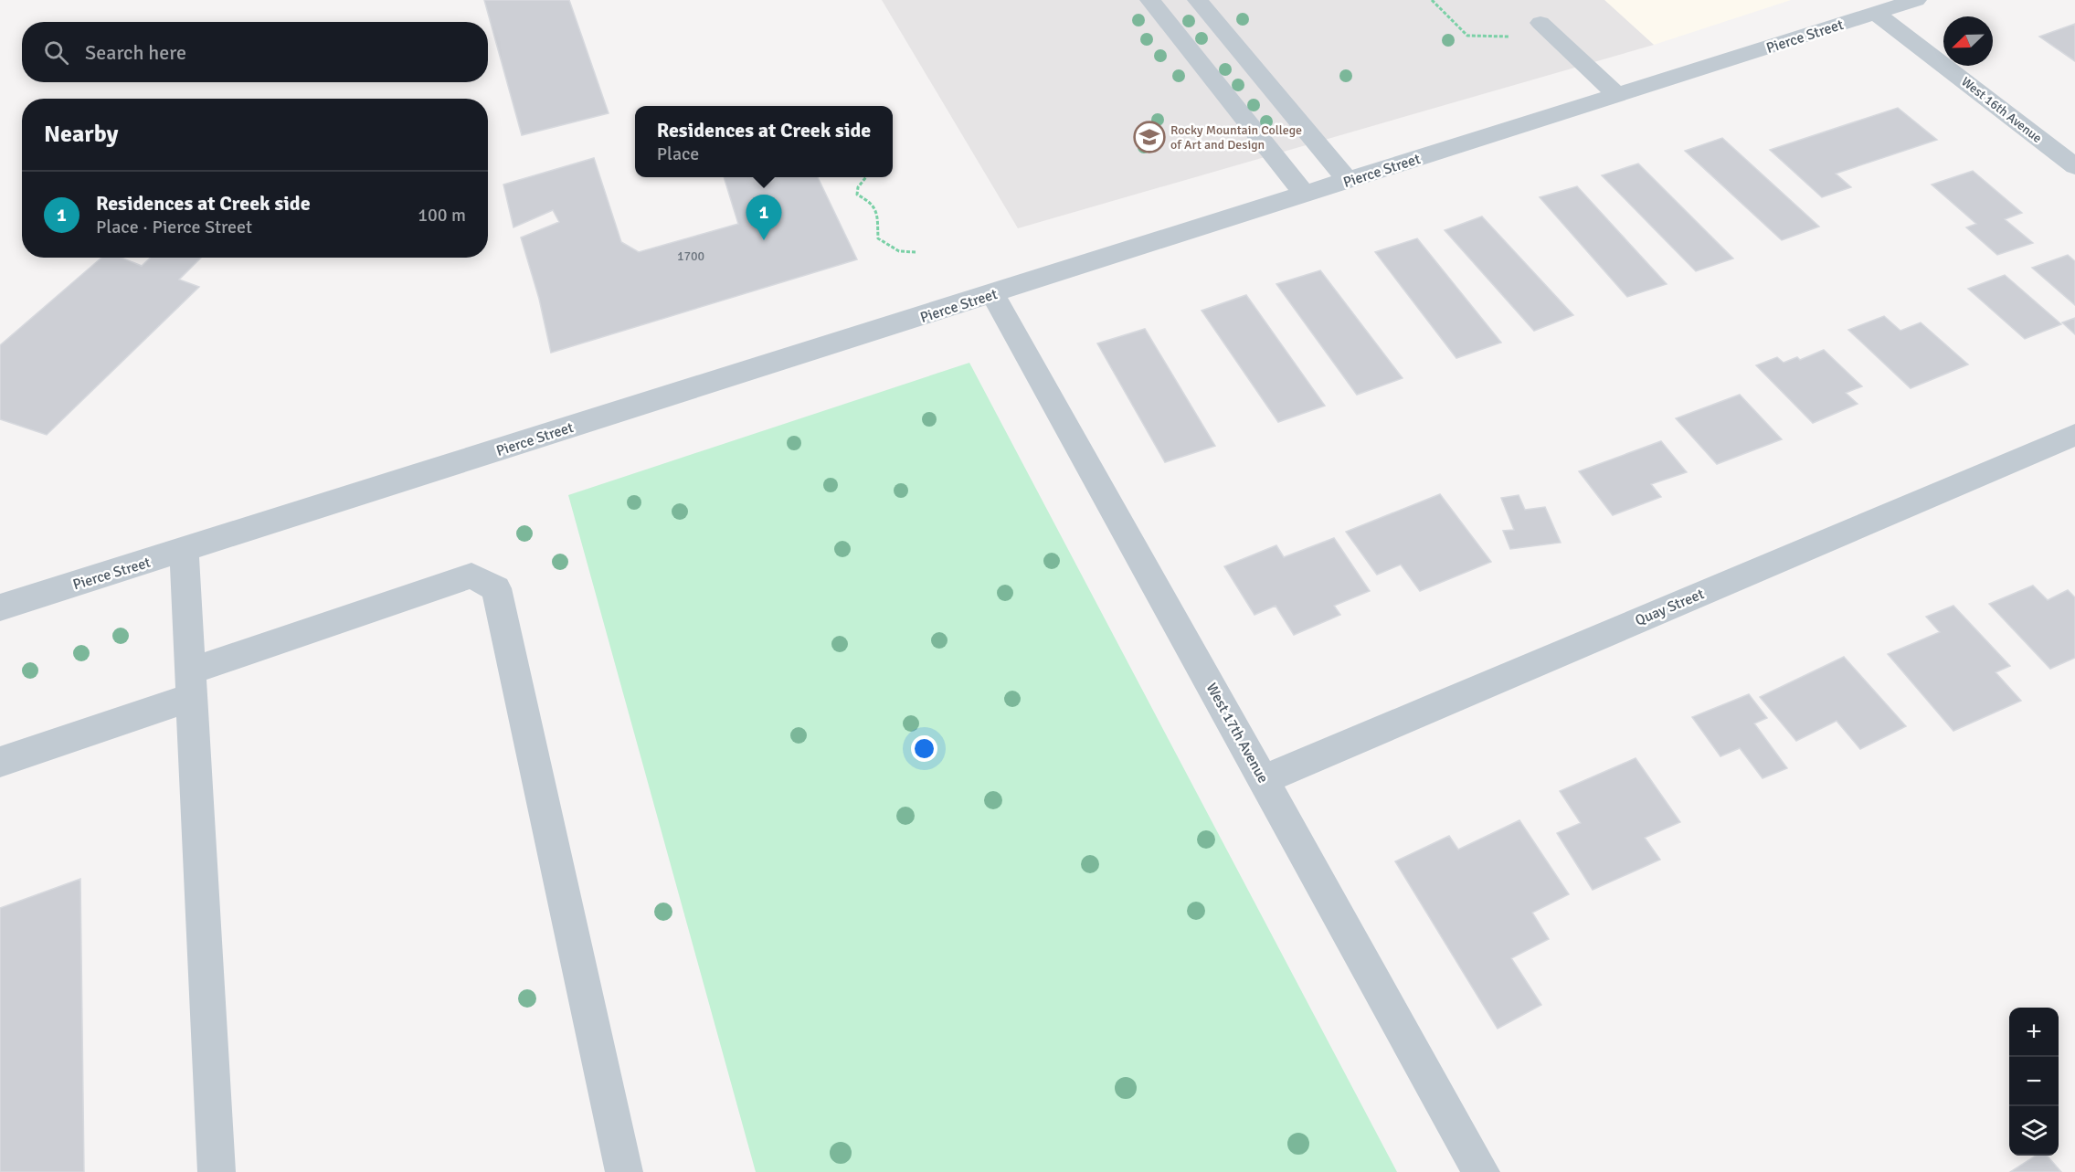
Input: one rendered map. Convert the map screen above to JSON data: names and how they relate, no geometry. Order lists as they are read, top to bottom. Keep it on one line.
{"streets":{"street":["Pierce Street","West 16th Avenue","Quay Street","West 17th Avenue"]},"crossings":[["Pierce Street","West 16th Avenue"],["Pierce Street","West 17th Avenue"],["Quay Street","West 17th Avenue"]],"places":{"school or university":["Rocky Mountain College of Art and Design"]},"house_numbers":["1700"],"north":"bottom left","page":{"search":"Search here","heading":"Nearby","popup":["Residences at Creek side","Place"],"list":[{"mark":"1","name":"Residences at Creek side","note":"Place · Pierce Street","value":"100 m"}],"pins":"1","map_buttons":["+","−"]}}
